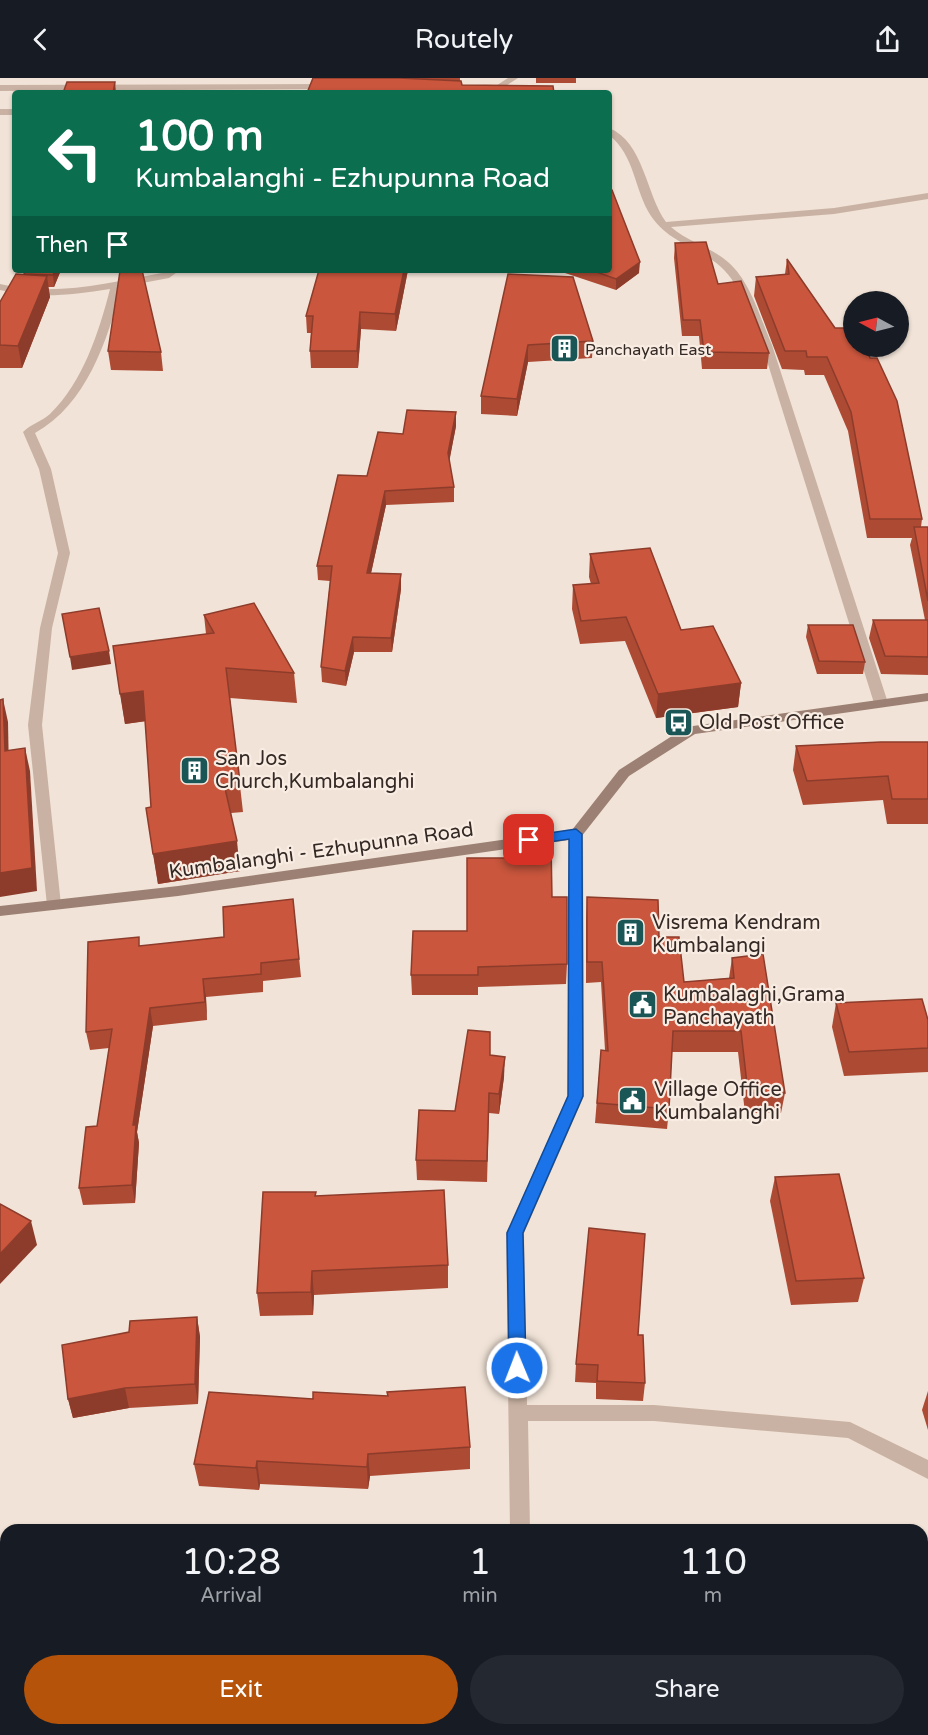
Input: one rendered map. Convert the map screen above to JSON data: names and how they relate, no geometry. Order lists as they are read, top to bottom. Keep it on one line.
{"streets":{"main road":["Kumbalanghi - Ezhupunna Road"]},"places":{"building":["Panchayath East","San Jos Church,Kumbalanghi","Visrema Kendram Kumbalangi"],"bus stop":["Old Post Office"],"public building":["Kumbalaghi,Grama Panchayath","Village Office Kumbalanghi"]},"north":"left","page":{"header":"Routely","turn":["100 m","Kumbalanghi - Ezhupunna Road"],"then":"Then","eta":["10:28","Arrival","1","min","110","m"],"buttons":["Exit","Share"]}}
